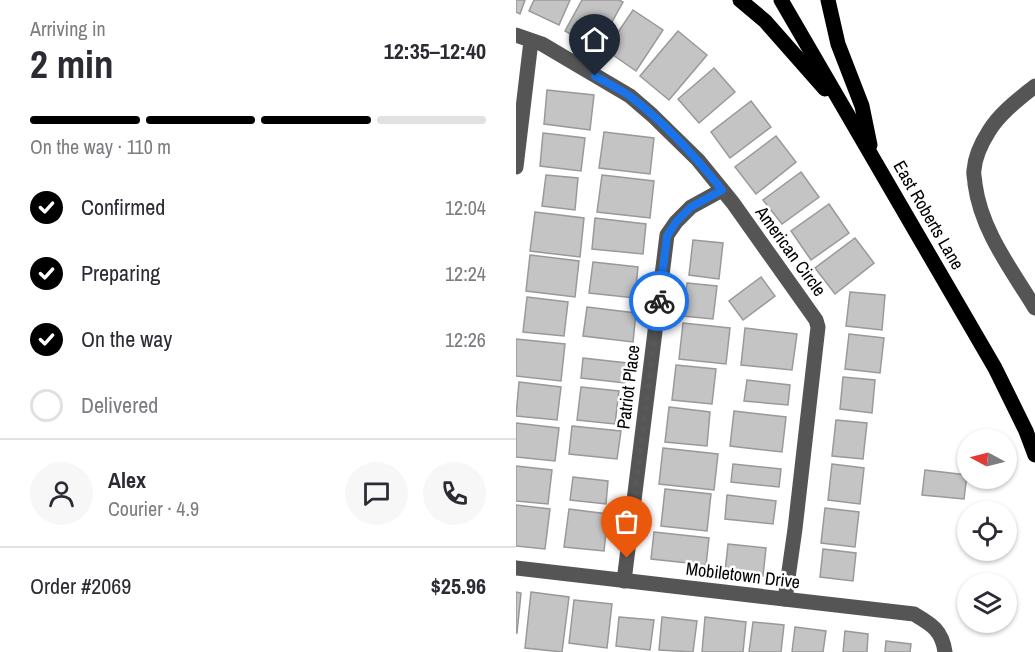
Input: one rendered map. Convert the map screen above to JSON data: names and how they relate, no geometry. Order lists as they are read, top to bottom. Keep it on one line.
{"streets":{"main road":["East Roberts Lane"],"street":["American Circle","Patriot Place","Mobiletown Drive"]},"crossings":[["American Circle","Patriot Place"],["American Circle","Mobiletown Drive"],["Patriot Place","Mobiletown Drive"]],"north":"left","page":{"heading":["2 min","Arriving in","12:35–12:40"],"panel":["Alex","Courier · 4.9","Order #2069","$25.96"],"bar":"On the way · 110 m","list":[["Confirmed","12:04"],["Preparing","12:24"],["On the way","12:26"],"Delivered"]}}
